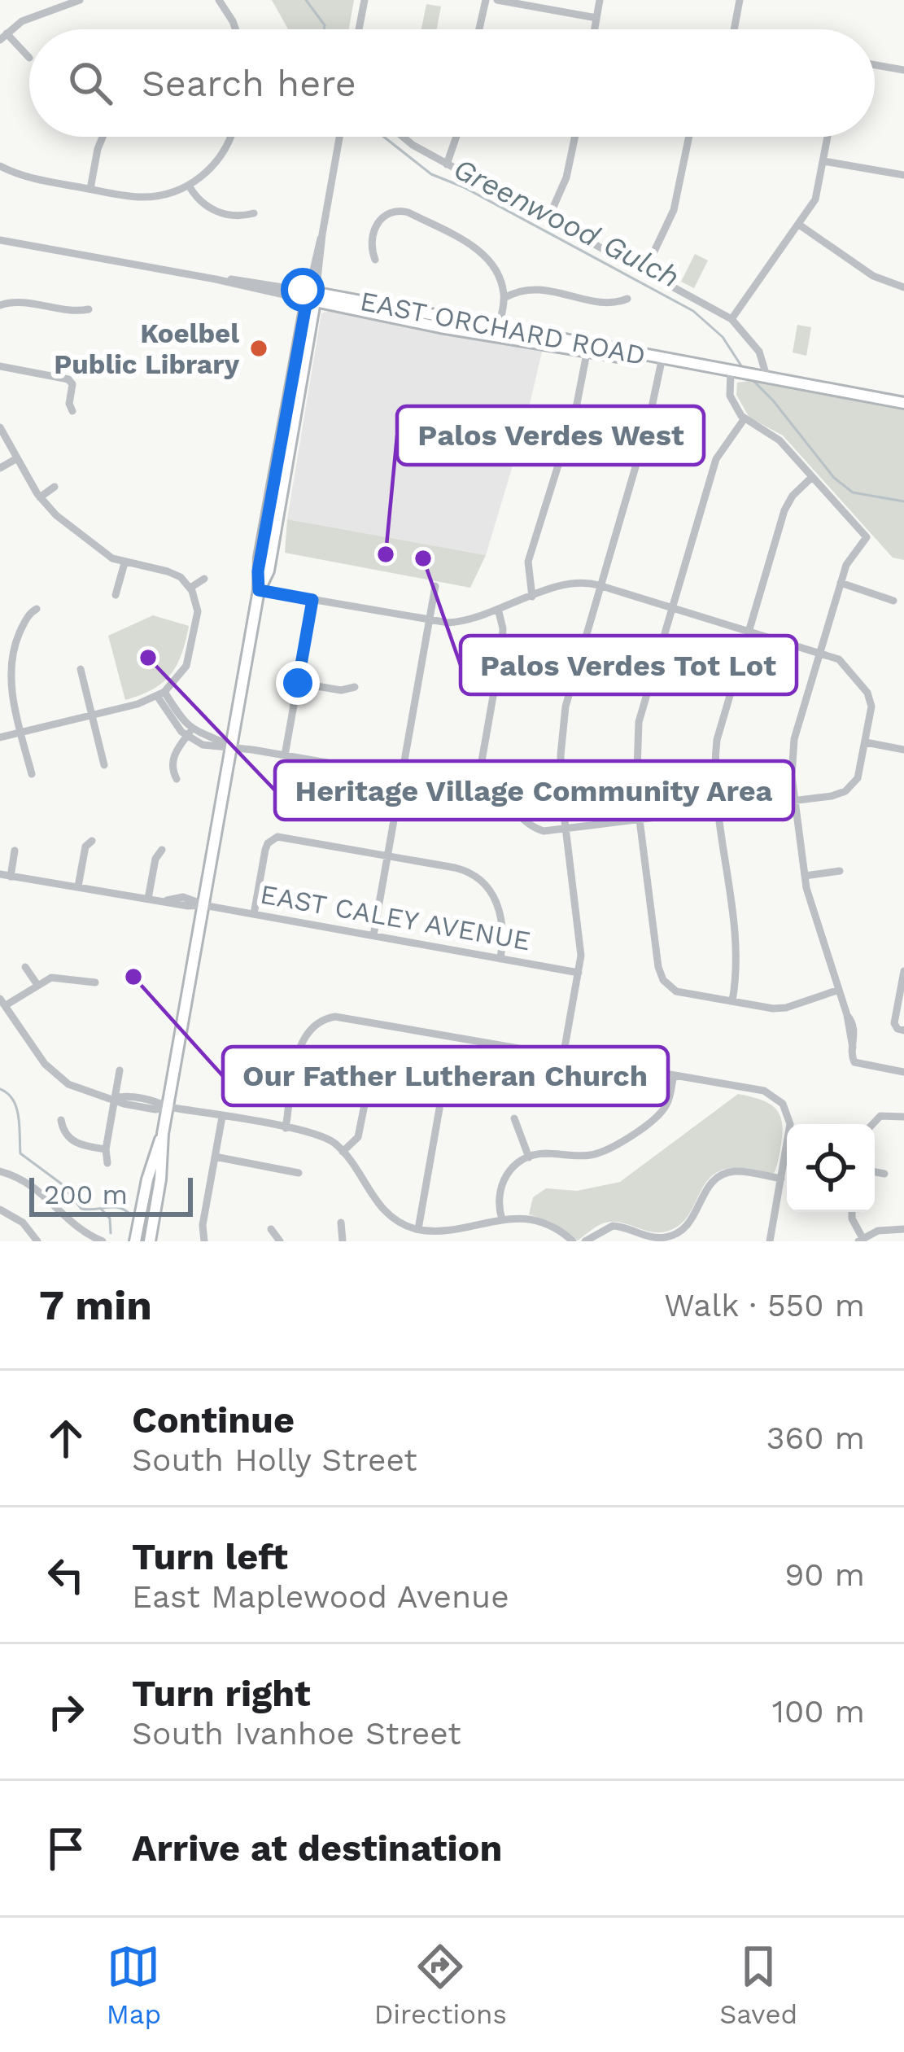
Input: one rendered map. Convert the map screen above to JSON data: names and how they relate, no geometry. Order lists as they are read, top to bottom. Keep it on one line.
{"streets":{"main road":["EAST ORCHARD ROAD"],"street":["EAST CALEY AVENUE"]},"water":["Greenwood Gulch"],"places":["Koelbel Public Library","Palos Verdes West","Palos Verdes Tot Lot","Heritage Village Community Area","Our Father Lutheran Church"],"scale_bar":"200 m","page":{"search":"Search here","scale":"200 m","heading":["7 min","Walk · 550 m"],"list":[["Continue","South Holly Street","360 m"],["Turn left","East Maplewood Avenue","90 m"],["Turn right","South Ivanhoe Street","100 m"],"Arrive at destination"],"nav":["Map","Directions","Saved"]}}
